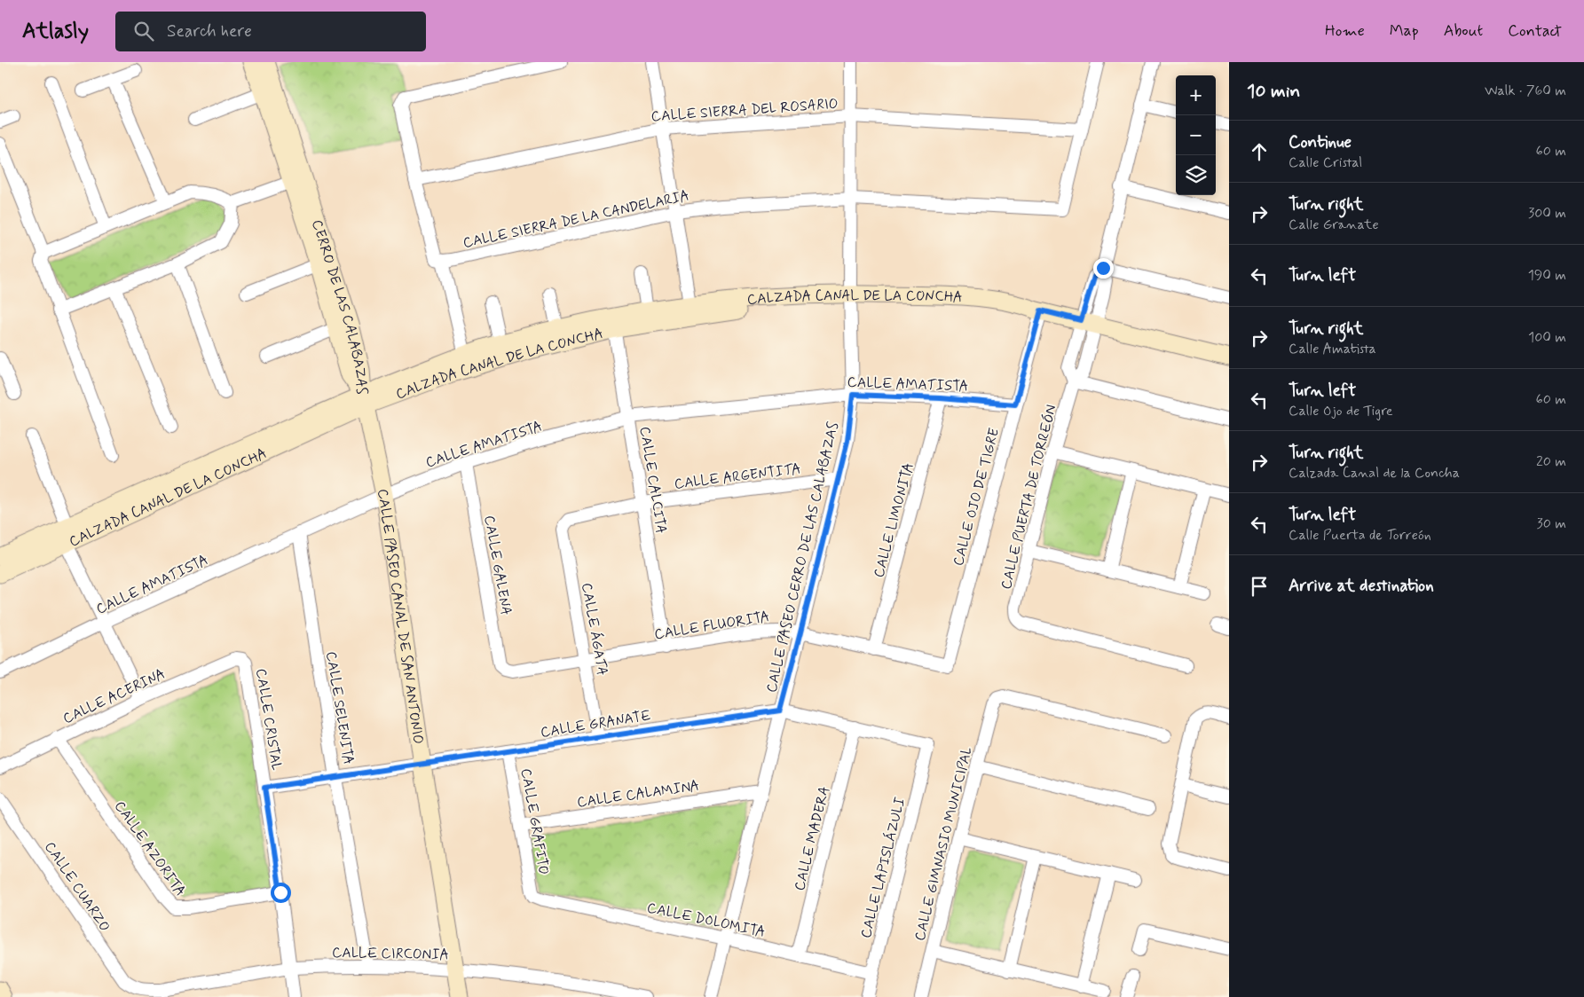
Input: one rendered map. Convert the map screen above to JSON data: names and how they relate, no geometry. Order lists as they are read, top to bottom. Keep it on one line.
{"streets":{"street":["CALLE SIERRA DEL ROSARIO","CALLE SIERRA DE LA CANDELARIA","CALZADA CANAL DE LA CONCHA","CERRO DE LAS CALABAZAS","CALLE AMATISTA","CALLE ARGENTITA","CALLE CALCITA","CALLE OJO DE TIGRE","CALLE PUERTA DE TORREÓN","CALLE LIMONITA","CALLE PASEO CERRO DE LAS CALABAZAS","CALLE GALENA","CALLE PASEO CANAL DE SAN ANTONIO","CALLE FLUORITA","CALLE ÁGATA","CALLE ACERINA","CALLE SELENITA","CALLE CRISTAL","CALLE GRANATE","CALLE CALAMINA","CALLE GRAFITO","CALLE MADERA","CALLE GIMNASIO MUNICIPAL","CALLE AZORITA","CALLE LAPISLÁZULI","CALLE CUARZO","CALLE DOLOMITA","CALLE CIRCONIA"]},"crossings":[["CALLE SIERRA DEL ROSARIO","CALLE SIERRA DE LA CANDELARIA"],["CALLE SIERRA DEL ROSARIO","CALLE PASEO CERRO DE LAS CALABAZAS"],["CALLE SIERRA DE LA CANDELARIA","CALLE PASEO CERRO DE LAS CALABAZAS"],["CALZADA CANAL DE LA CONCHA","CERRO DE LAS CALABAZAS"],["CALZADA CANAL DE LA CONCHA","CALLE CALCITA"],["CALZADA CANAL DE LA CONCHA","CALLE OJO DE TIGRE"],["CALZADA CANAL DE LA CONCHA","CALLE PUERTA DE TORREÓN"],["CALZADA CANAL DE LA CONCHA","CALLE PASEO CERRO DE LAS CALABAZAS"],["CALZADA CANAL DE LA CONCHA","CALLE PASEO CANAL DE SAN ANTONIO"],["CERRO DE LAS CALABAZAS","CALLE PASEO CANAL DE SAN ANTONIO"],["CALLE AMATISTA","CALLE CALCITA"],["CALLE AMATISTA","CALLE OJO DE TIGRE"],["CALLE AMATISTA","CALLE LIMONITA"],["CALLE AMATISTA","CALLE PASEO CERRO DE LAS CALABAZAS"],["CALLE AMATISTA","CALLE GALENA"],["CALLE AMATISTA","CALLE PASEO CANAL DE SAN ANTONIO"],["CALLE AMATISTA","CALLE SELENITA"],["CALLE ARGENTITA","CALLE CALCITA"],["CALLE ARGENTITA","CALLE PASEO CERRO DE LAS CALABAZAS"],["CALLE ARGENTITA","CALLE ÁGATA"],["CALLE CALCITA","CALLE FLUORITA"],["CALLE OJO DE TIGRE","CALLE FLUORITA"],["CALLE LIMONITA","CALLE FLUORITA"],["CALLE PASEO CERRO DE LAS CALABAZAS","CALLE FLUORITA"],["CALLE PASEO CERRO DE LAS CALABAZAS","CALLE GRANATE"],["CALLE PASEO CERRO DE LAS CALABAZAS","CALLE CALAMINA"],["CALLE PASEO CERRO DE LAS CALABAZAS","CALLE DOLOMITA"],["CALLE GALENA","CALLE FLUORITA"],["CALLE PASEO CANAL DE SAN ANTONIO","CALLE GRANATE"],["CALLE PASEO CANAL DE SAN ANTONIO","CALLE CIRCONIA"],["CALLE FLUORITA","CALLE ÁGATA"],["CALLE ÁGATA","CALLE GRANATE"],["CALLE ACERINA","CALLE CRISTAL"],["CALLE ACERINA","CALLE AZORITA"],["CALLE SELENITA","CALLE GRANATE"],["CALLE SELENITA","CALLE CIRCONIA"],["CALLE CRISTAL","CALLE GRANATE"],["CALLE CRISTAL","CALLE AZORITA"],["CALLE CRISTAL","CALLE CIRCONIA"],["CALLE GRANATE","CALLE GRAFITO"],["CALLE GRANATE","CALLE MADERA"],["CALLE GRANATE","CALLE LAPISLÁZULI"],["CALLE CALAMINA","CALLE GRAFITO"],["CALLE GRAFITO","CALLE DOLOMITA"],["CALLE MADERA","CALLE DOLOMITA"],["CALLE LAPISLÁZULI","CALLE DOLOMITA"],["CALLE CUARZO","CALLE CIRCONIA"]],"page":{"header":"Atlasly","search":"Search here","nav":["Home","Map","About","Contact"],"heading":["10 min","Walk · 760 m"],"map_buttons":["+","−"],"list":[["Continue","Calle Cristal","60 m"],["Turn right","Calle Granate","300 m"],["Turn left","190 m"],["Turn right","Calle Amatista","100 m"],["Turn left","Calle Ojo de Tigre","60 m"],["Turn right","Calzada Canal de la Concha","20 m"],["Turn left","Calle Puerta de Torreón","30 m"],"Arrive at destination"]}}
